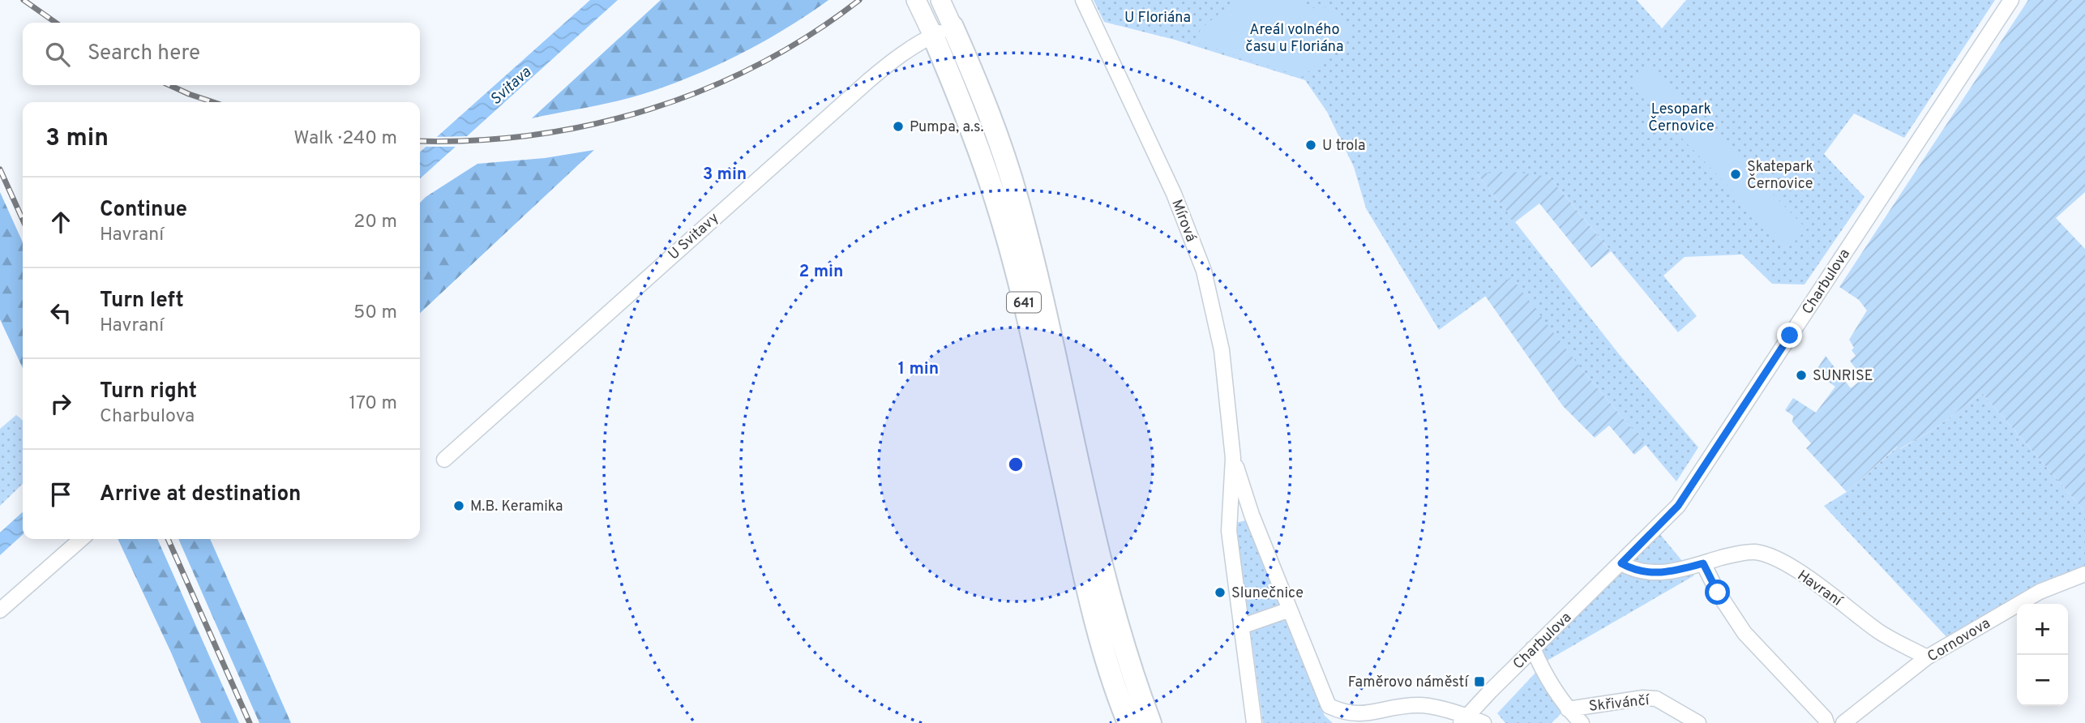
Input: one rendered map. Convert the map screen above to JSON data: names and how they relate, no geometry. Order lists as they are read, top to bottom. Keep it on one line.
{"streets":{"highway":["641"],"street":["Mírová","U Svitavy","Charbulova","Havraní","Cornovova","Skřivánčí"]},"crossings":[["U Svitavy","641"],["Charbulova","Havraní"],["Havraní","Cornovova"]],"water":["Svitava"],"parks":["U Floriána","Areál volného času u Floriána","Lesopark Černovice"],"places":{"other":["Pumpa, a.s.","U trola","Skatepark Černovice","SUNRISE","M.B. Keramika","Slunečnice"],"transit":["Faměrovo náměstí"]},"page":{"search":"Search here","heading":["3 min","Walk · 240 m"],"list":[["Continue","Havraní","20 m"],["Turn left","Havraní","50 m"],["Turn right","Charbulova","170 m"],"Arrive at destination"],"map_buttons":["+","−"]},"rings":["3 min","2 min","1 min"]}
